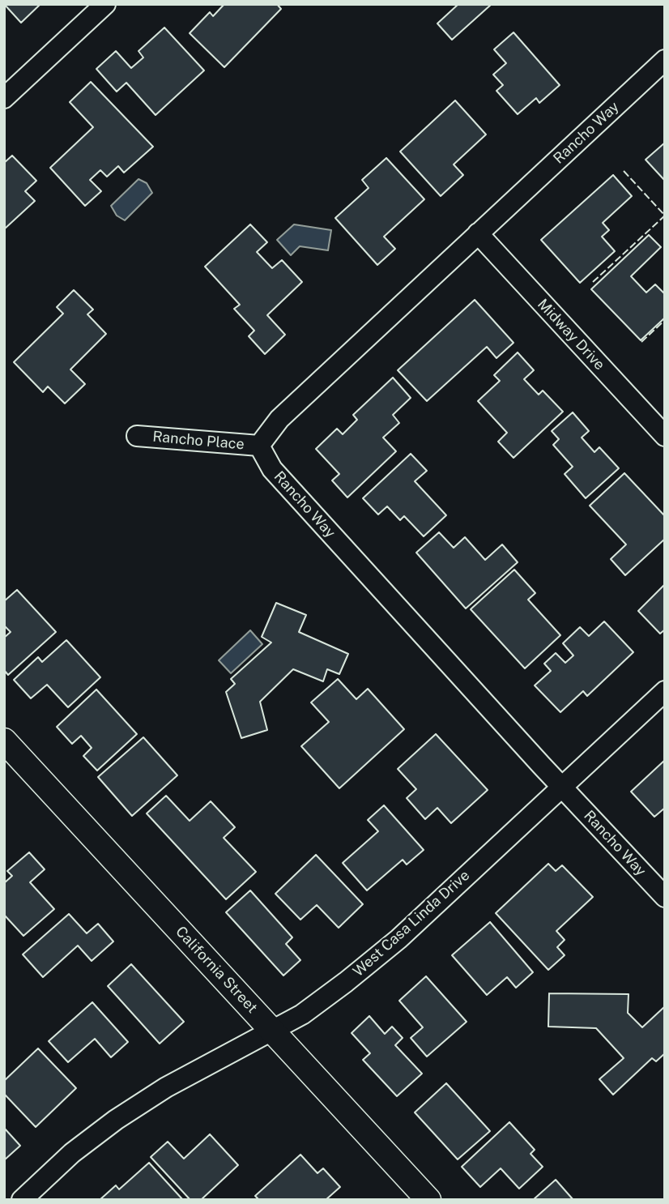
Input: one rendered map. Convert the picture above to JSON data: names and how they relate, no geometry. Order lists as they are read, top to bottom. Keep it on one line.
{"streets":{"street":["Rancho Way","Midway Drive","Rancho Place","West Casa Linda Drive","California Street"]},"crossings":[["Rancho Way","Midway Drive"],["Rancho Way","Rancho Place"],["Rancho Way","West Casa Linda Drive"],["West Casa Linda Drive","California Street"]]}
